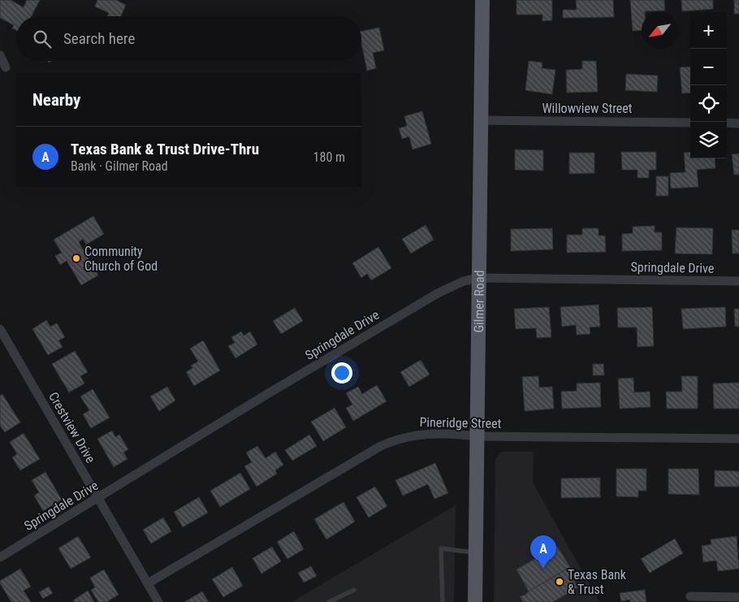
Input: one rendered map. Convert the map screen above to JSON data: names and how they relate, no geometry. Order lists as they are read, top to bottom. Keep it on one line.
{"streets":{"main road":["Gilmer Road"],"street":["Willowview Street","Springdale Drive","Pineridge Street","Crestview Drive"]},"crossings":[["Willowview Street","Gilmer Road"],["Springdale Drive","Gilmer Road"],["Springdale Drive","Crestview Drive"],["Gilmer Road","Pineridge Street"],["Pineridge Street","Crestview Drive"]],"places":["Community Church of God","Texas Bank & Trust"],"north":"bottom left","page":{"map_buttons":["+","−"],"search":"Search here","heading":"Nearby","list":[{"mark":"A","name":"Texas Bank & Trust Drive-Thru","note":"Bank · Gilmer Road","value":"180 m"}],"pins":"A"}}
